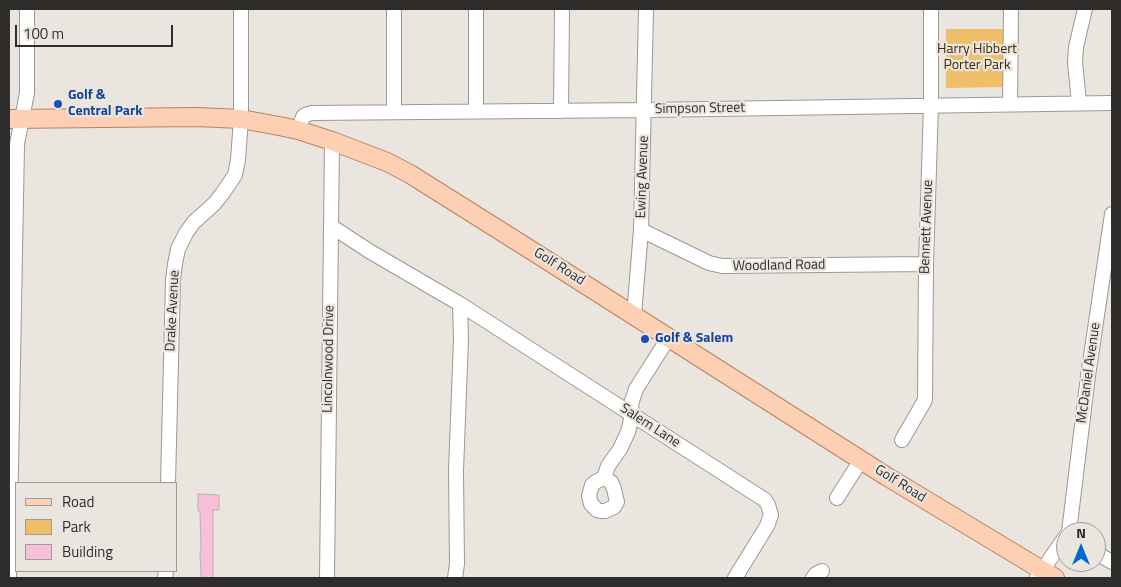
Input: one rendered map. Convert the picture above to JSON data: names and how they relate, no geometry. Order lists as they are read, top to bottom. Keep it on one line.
{"streets":{"main road":["Golf Road"],"street":["Simpson Street","Ewing Avenue","Bennett Avenue","Woodland Road","Drake Avenue","Lincolnwood Drive","McDaniel Avenue","Salem Lane"]},"crossings":[["Simpson Street","Ewing Avenue"],["Simpson Street","Bennett Avenue"],["Simpson Street","Golf Road"],["Ewing Avenue","Woodland Road"],["Ewing Avenue","Golf Road"],["Bennett Avenue","Woodland Road"],["Golf Road","Drake Avenue"],["Golf Road","Lincolnwood Drive"],["Lincolnwood Drive","Salem Lane"]],"parks":["Harry Hibbert Porter Park"],"places":["Golf & Central Park","Golf & Salem"],"legend":["Road","Park","Building"],"scale_bar":"100 m","north":"top"}
